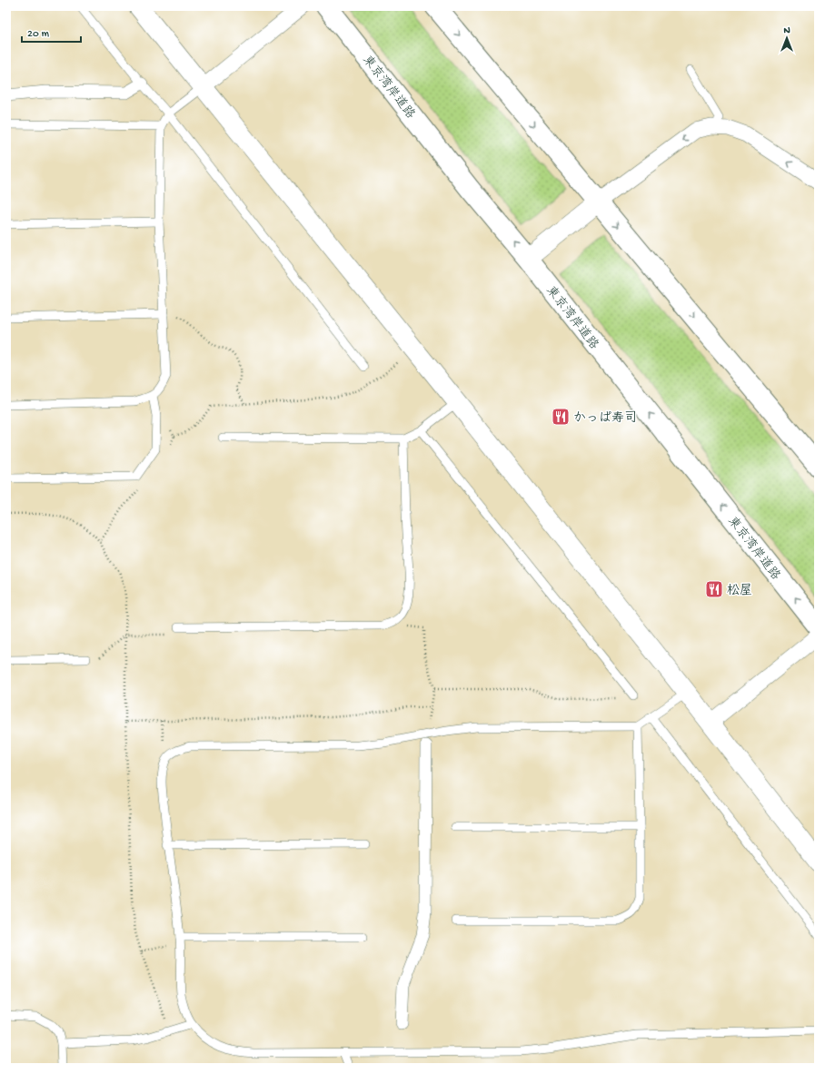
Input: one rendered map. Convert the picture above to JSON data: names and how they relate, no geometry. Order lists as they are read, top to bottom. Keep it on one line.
{"streets":{"highway":["東京湾岸道路"]},"places":{"restaurant":["かっぱ寿司","松屋"]},"scale_bar":"20 m","north":"top"}
